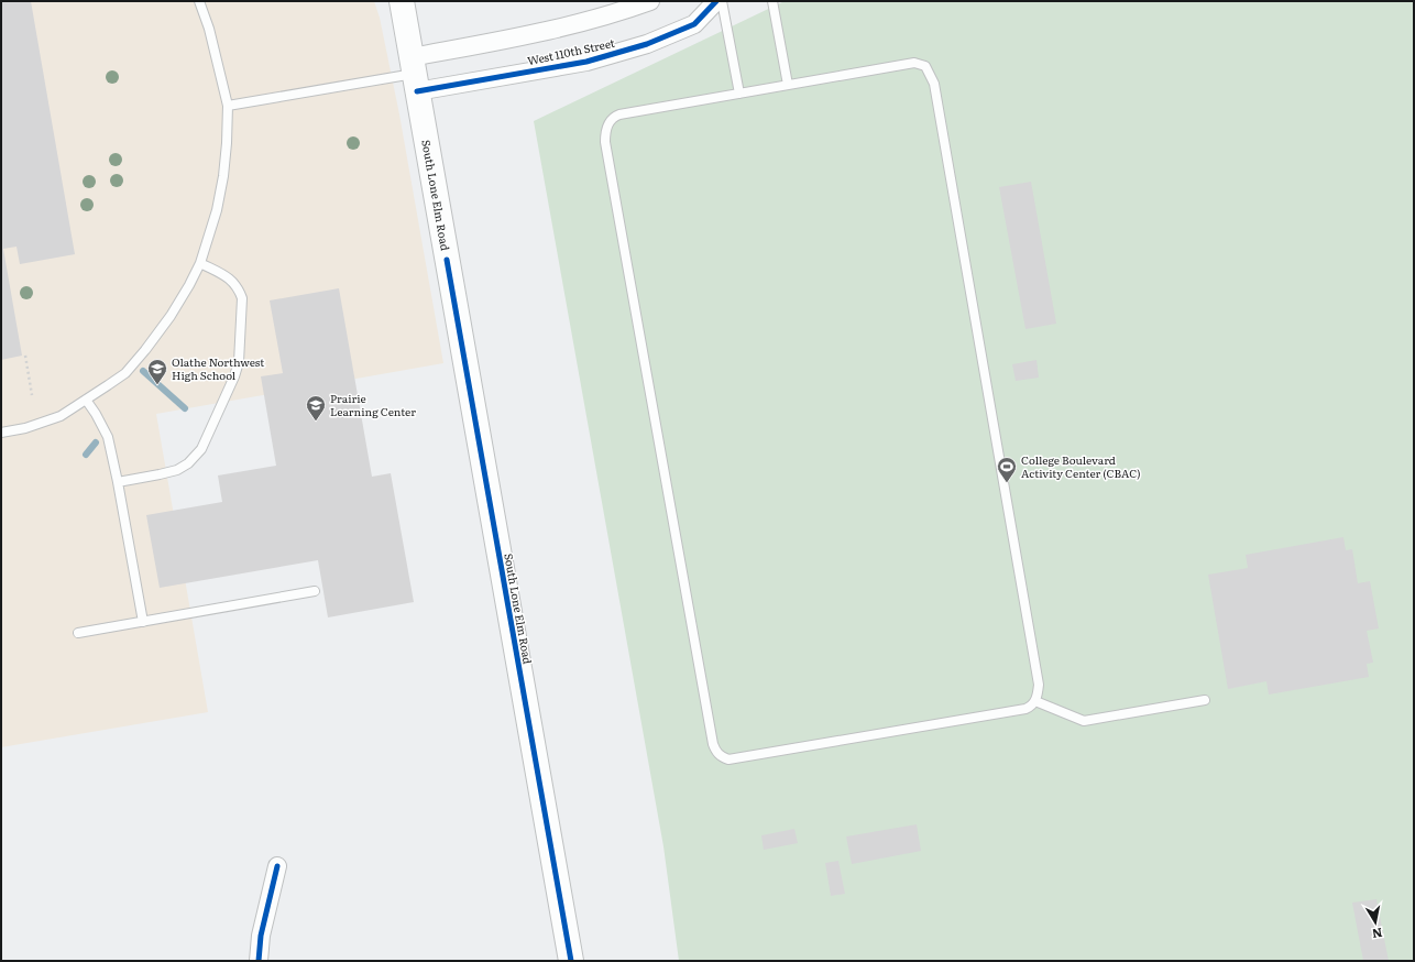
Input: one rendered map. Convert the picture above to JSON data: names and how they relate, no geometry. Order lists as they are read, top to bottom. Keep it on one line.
{"streets":{"street":["West 110th Street","South Lone Elm Road"]},"crossings":[["West 110th Street","South Lone Elm Road"]],"places":{"school or university":["Olathe Northwest High School","Prairie Learning Center"],"sports":["College Boulevard Activity Center (CBAC)"]},"north":"bottom"}
